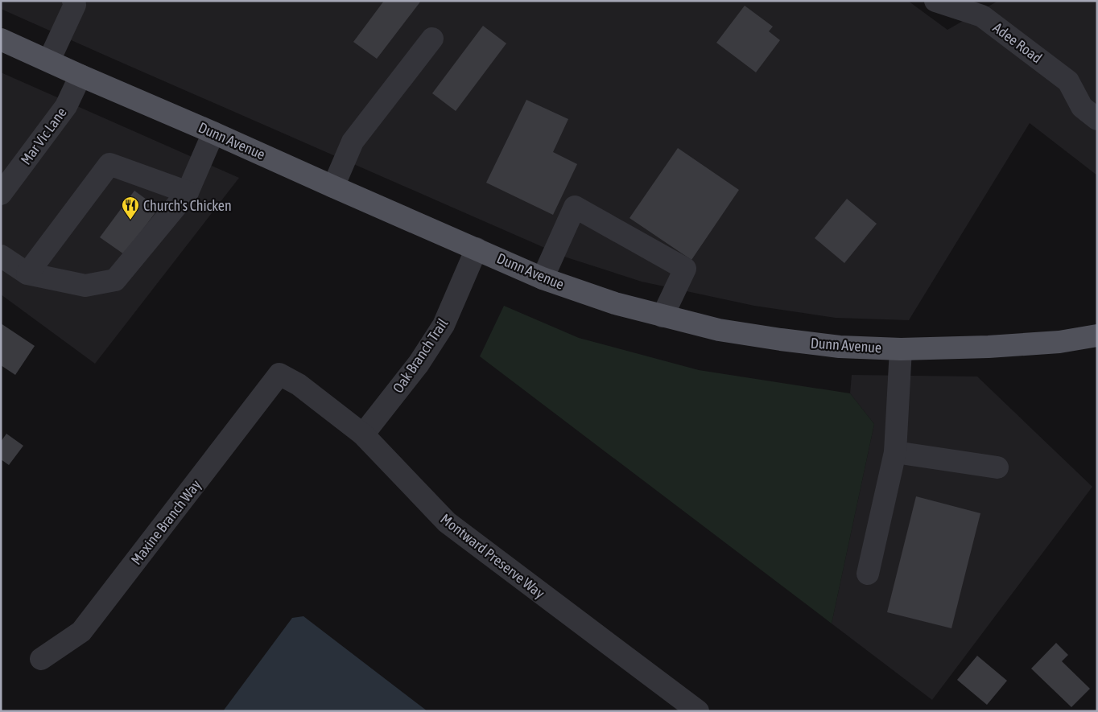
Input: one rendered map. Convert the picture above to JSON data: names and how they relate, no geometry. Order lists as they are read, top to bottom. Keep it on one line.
{"streets":{"main road":["Dunn Avenue"],"street":["Adee Road","Mar Vic Lane","Oak Branch Trail","Maxine Branch Way","Montward Preserve Way"]},"crossings":[["Mar Vic Lane","Dunn Avenue"],["Dunn Avenue","Oak Branch Trail"],["Oak Branch Trail","Montward Preserve Way"],["Maxine Branch Way","Montward Preserve Way"]],"places":{"restaurant":["Church's Chicken"]}}
